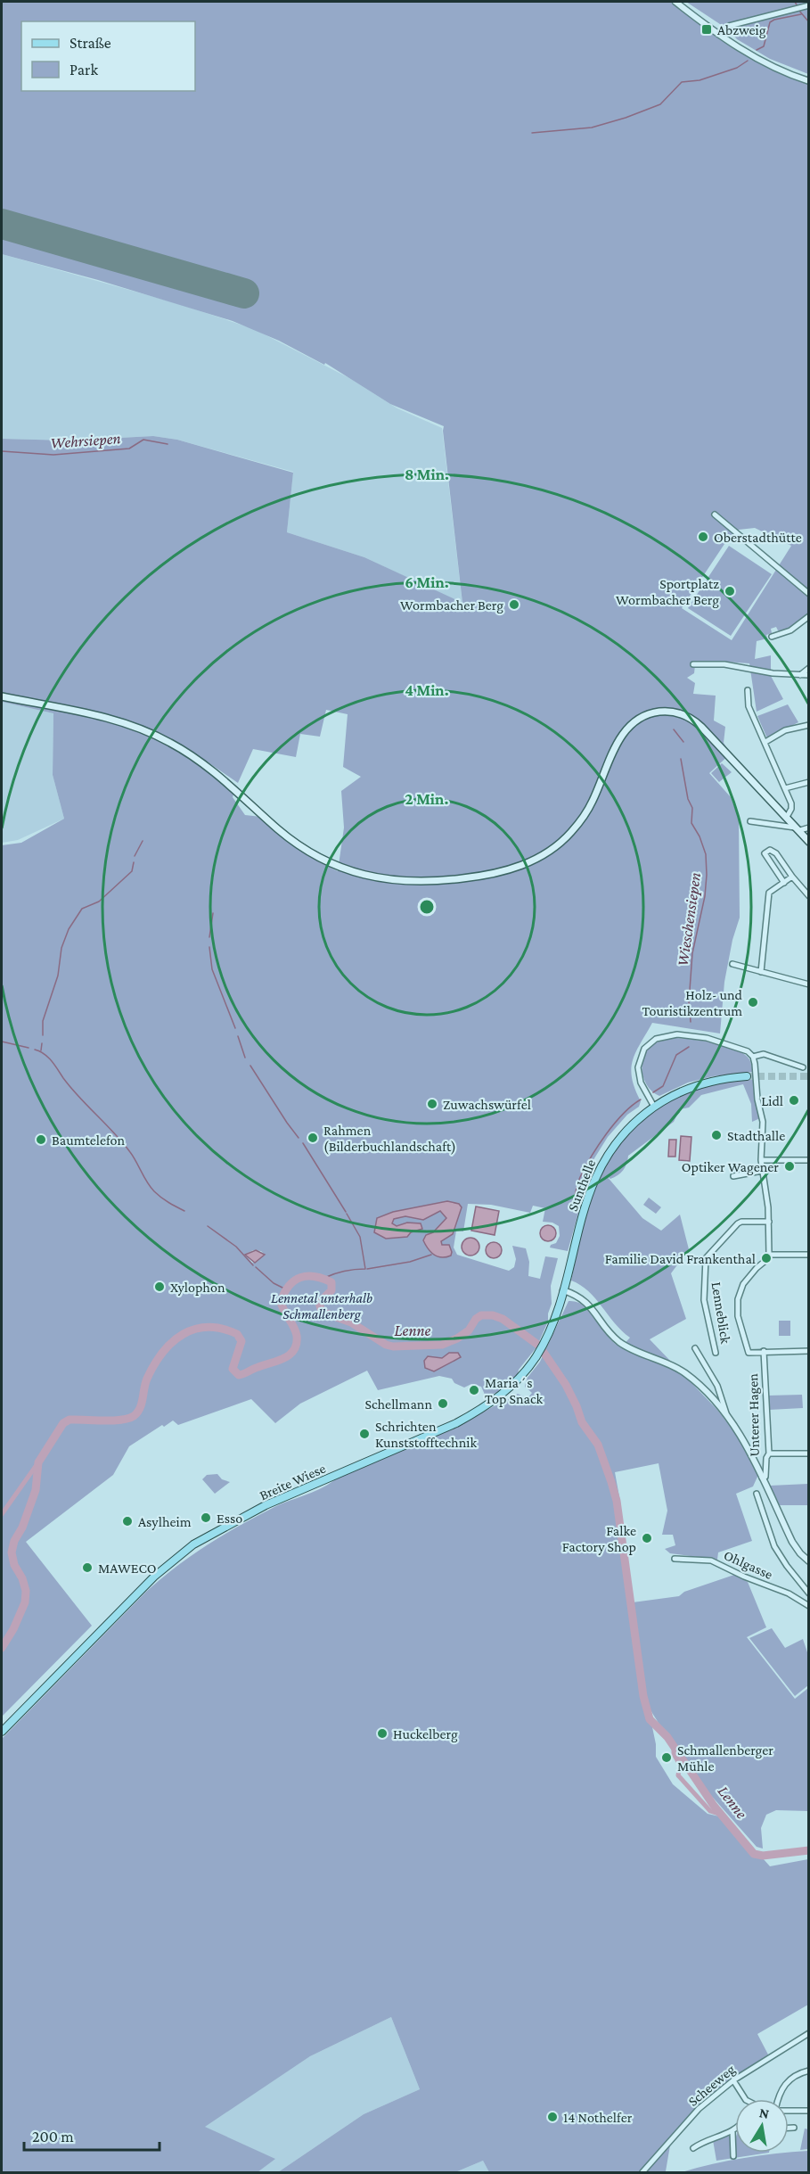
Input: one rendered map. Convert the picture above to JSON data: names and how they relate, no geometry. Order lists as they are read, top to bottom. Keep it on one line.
{"streets":{"main road":["Sunthelle","Breite Wiese"],"street":["Lenneblick","Unterer Hagen","Ohlgasse","Scheeweg"]},"crossings":[["Sunthelle","Breite Wiese"]],"water":["Wehrsiepen","Wieschensiepen","Lenne"],"parks":["Lennetal unterhalb Schmallenberg"],"places":{"transit":["Abzweig"],"other":["Oberstadthütte","Sportplatz Wormbacher Berg","Wormbacher Berg","Holz- und Touristikzentrum","Lidl","Zuwachswürfel","Stadthalle","Rahmen (Bilderbuchlandschaft)","Baumtelefon","Optiker Wagener","Familie David Frankenthal","Xylophon","Maria´s Top Snack","Schellmann","Schrichten Kunststofftechnik","Esso","Asylheim","Falke Factory Shop","MAWECO","Huckelberg","Schmallenberger Mühle","14 Nothelfer"]},"legend":["Straße","Park"],"scale_bar":"200 m","north":"top","rings":["8 Min.","6 Min.","4 Min.","2 Min."]}
